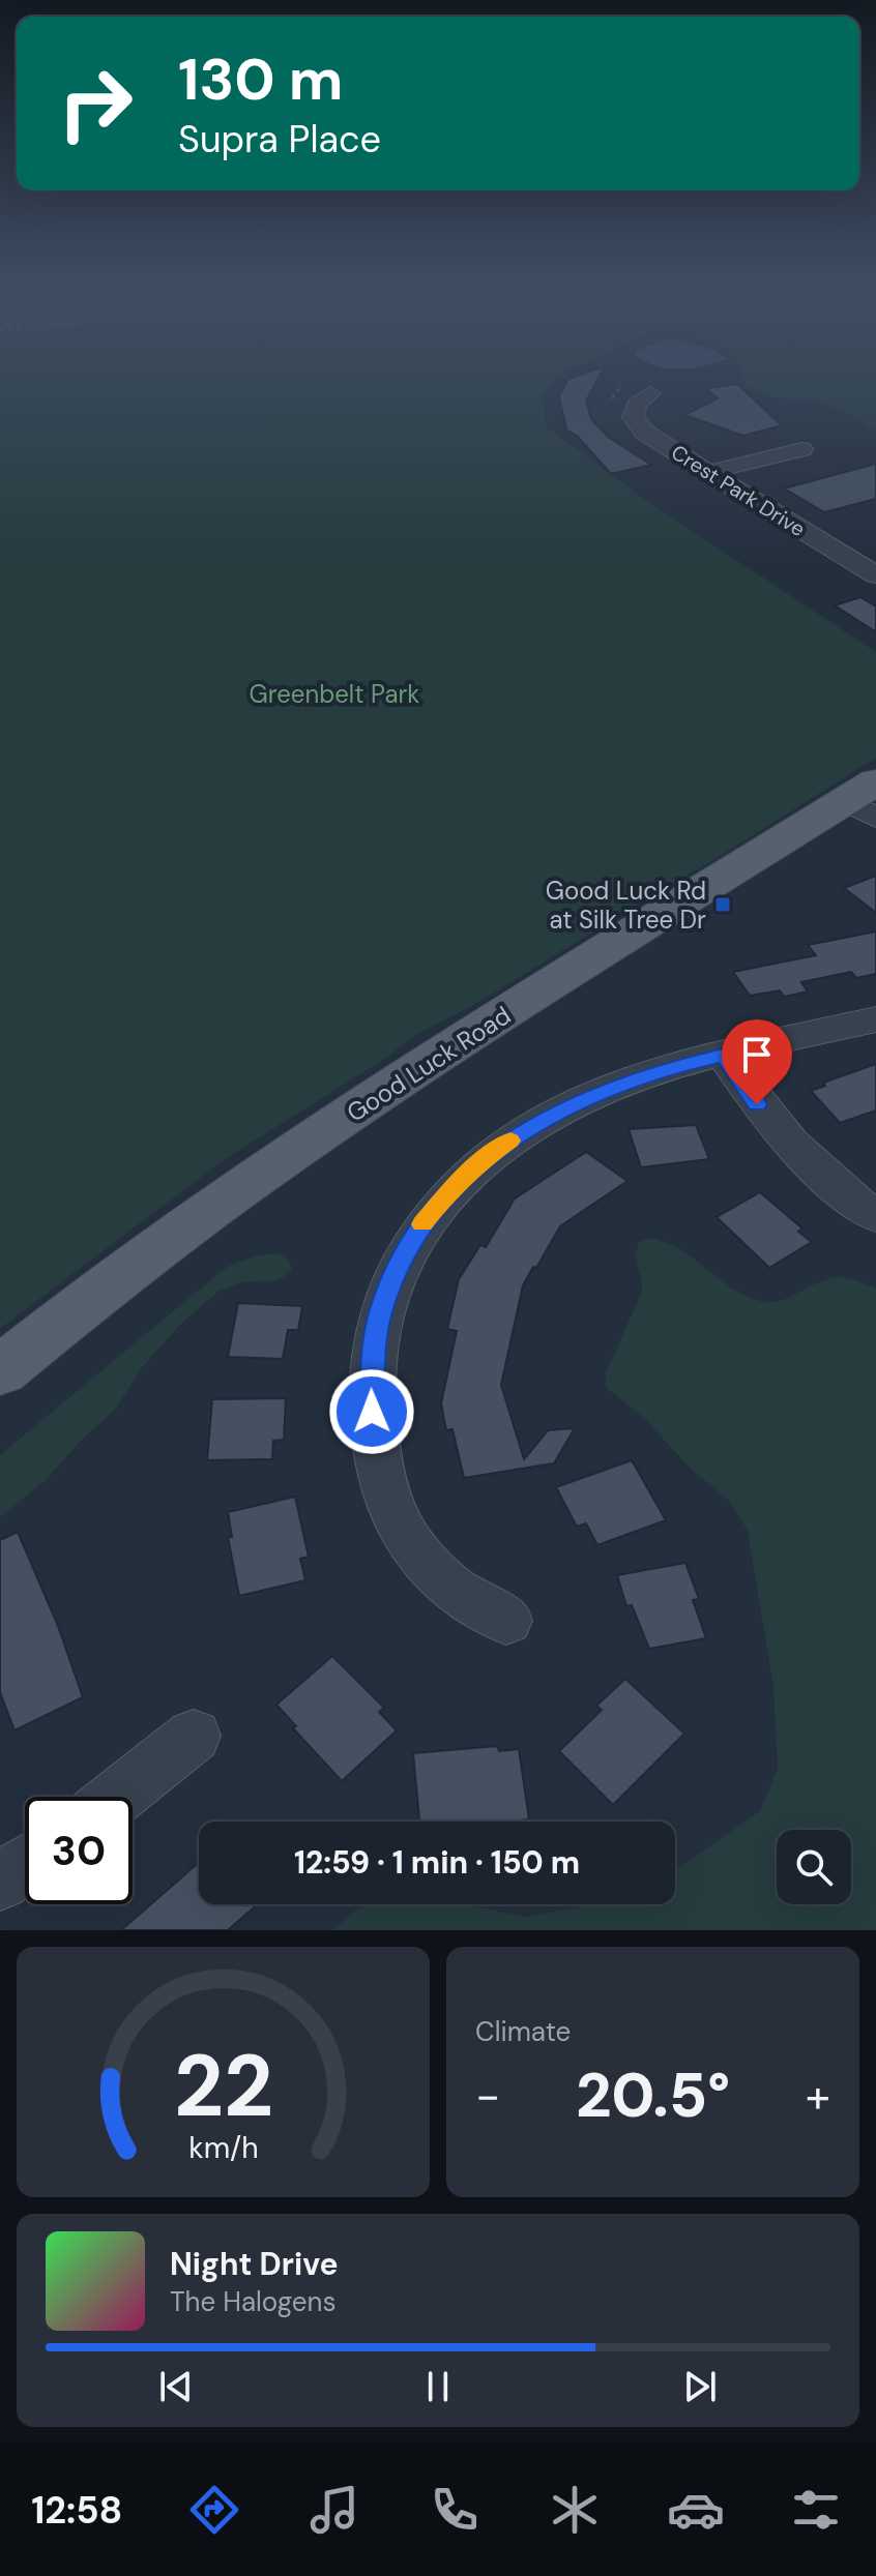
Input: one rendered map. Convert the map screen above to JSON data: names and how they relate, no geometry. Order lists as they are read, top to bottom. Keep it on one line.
{"streets":{"main road":["Good Luck Road"],"street":["Crest Park Drive"]},"parks":["Greenbelt Park"],"places":{"transit":["Good Luck Rd at Silk Tree Dr"]},"page":{"turn":["130 m","Supra Place"],"limit":"30","trip":"12:59 · 1 min · 150 m","tile":"Climate","heat":["−","20.5°","+"],"song":["Night Drive","The Halogens"],"tabs":"12:58","gauge":["22","km/h"]}}
